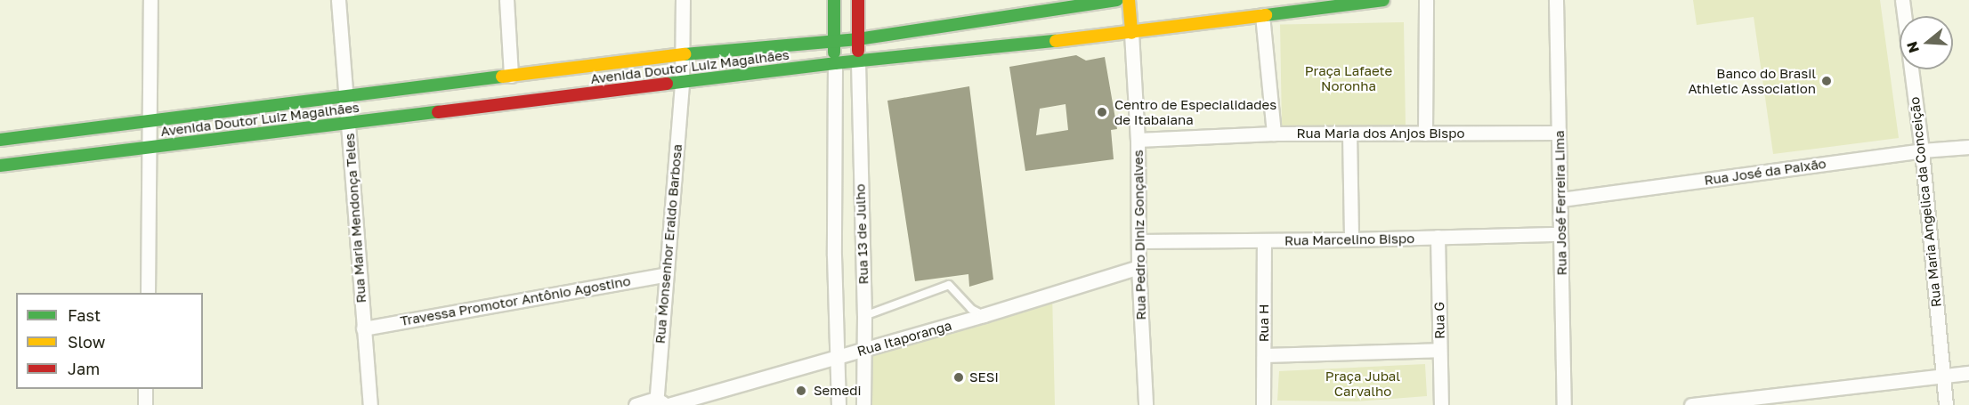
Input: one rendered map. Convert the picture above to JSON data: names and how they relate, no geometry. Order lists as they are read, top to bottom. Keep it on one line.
{"streets":{"street":["Avenida Doutor Luiz Magalhães","Rua Maria dos Anjos Bispo","Rua José da Paixão","Rua Maria Angelica da Conceição","Rua José Ferreira Lima","Rua Maria Mendonça Teles","Rua 13 de Julho","Rua Pedro Diniz Gonçalves","Rua Marcelino Bispo","Rua Monsenhor Eraldo Barbosa","Travessa Promotor Antônio Agostino","Rua G","Rua H","Rua Itaporanga"]},"crossings":[["Avenida Doutor Luiz Magalhães","Rua Maria Mendonça Teles"],["Avenida Doutor Luiz Magalhães","Rua 13 de Julho"],["Avenida Doutor Luiz Magalhães","Rua Pedro Diniz Gonçalves"],["Avenida Doutor Luiz Magalhães","Rua Monsenhor Eraldo Barbosa"],["Rua Maria dos Anjos Bispo","Rua José Ferreira Lima"],["Rua Maria dos Anjos Bispo","Rua Pedro Diniz Gonçalves"],["Rua José da Paixão","Rua Maria Angelica da Conceição"],["Rua José da Paixão","Rua José Ferreira Lima"],["Rua José Ferreira Lima","Rua Marcelino Bispo"],["Rua Maria Mendonça Teles","Travessa Promotor Antônio Agostino"],["Rua 13 de Julho","Rua Itaporanga"],["Rua Pedro Diniz Gonçalves","Rua Marcelino Bispo"],["Rua Pedro Diniz Gonçalves","Rua Itaporanga"],["Rua Marcelino Bispo","Rua G"],["Rua Marcelino Bispo","Rua H"],["Rua Monsenhor Eraldo Barbosa","Travessa Promotor Antônio Agostino"],["Rua Monsenhor Eraldo Barbosa","Rua Itaporanga"]],"parks":["Praça Lafaete Noronha","Praça Jubal Carvalho"],"places":["Banco do Brasil Athletic Association","Centro de Especialidades de Itabaiana","SESI","Semedi"],"legend":["Fast","Slow","Jam"],"north":"left"}
